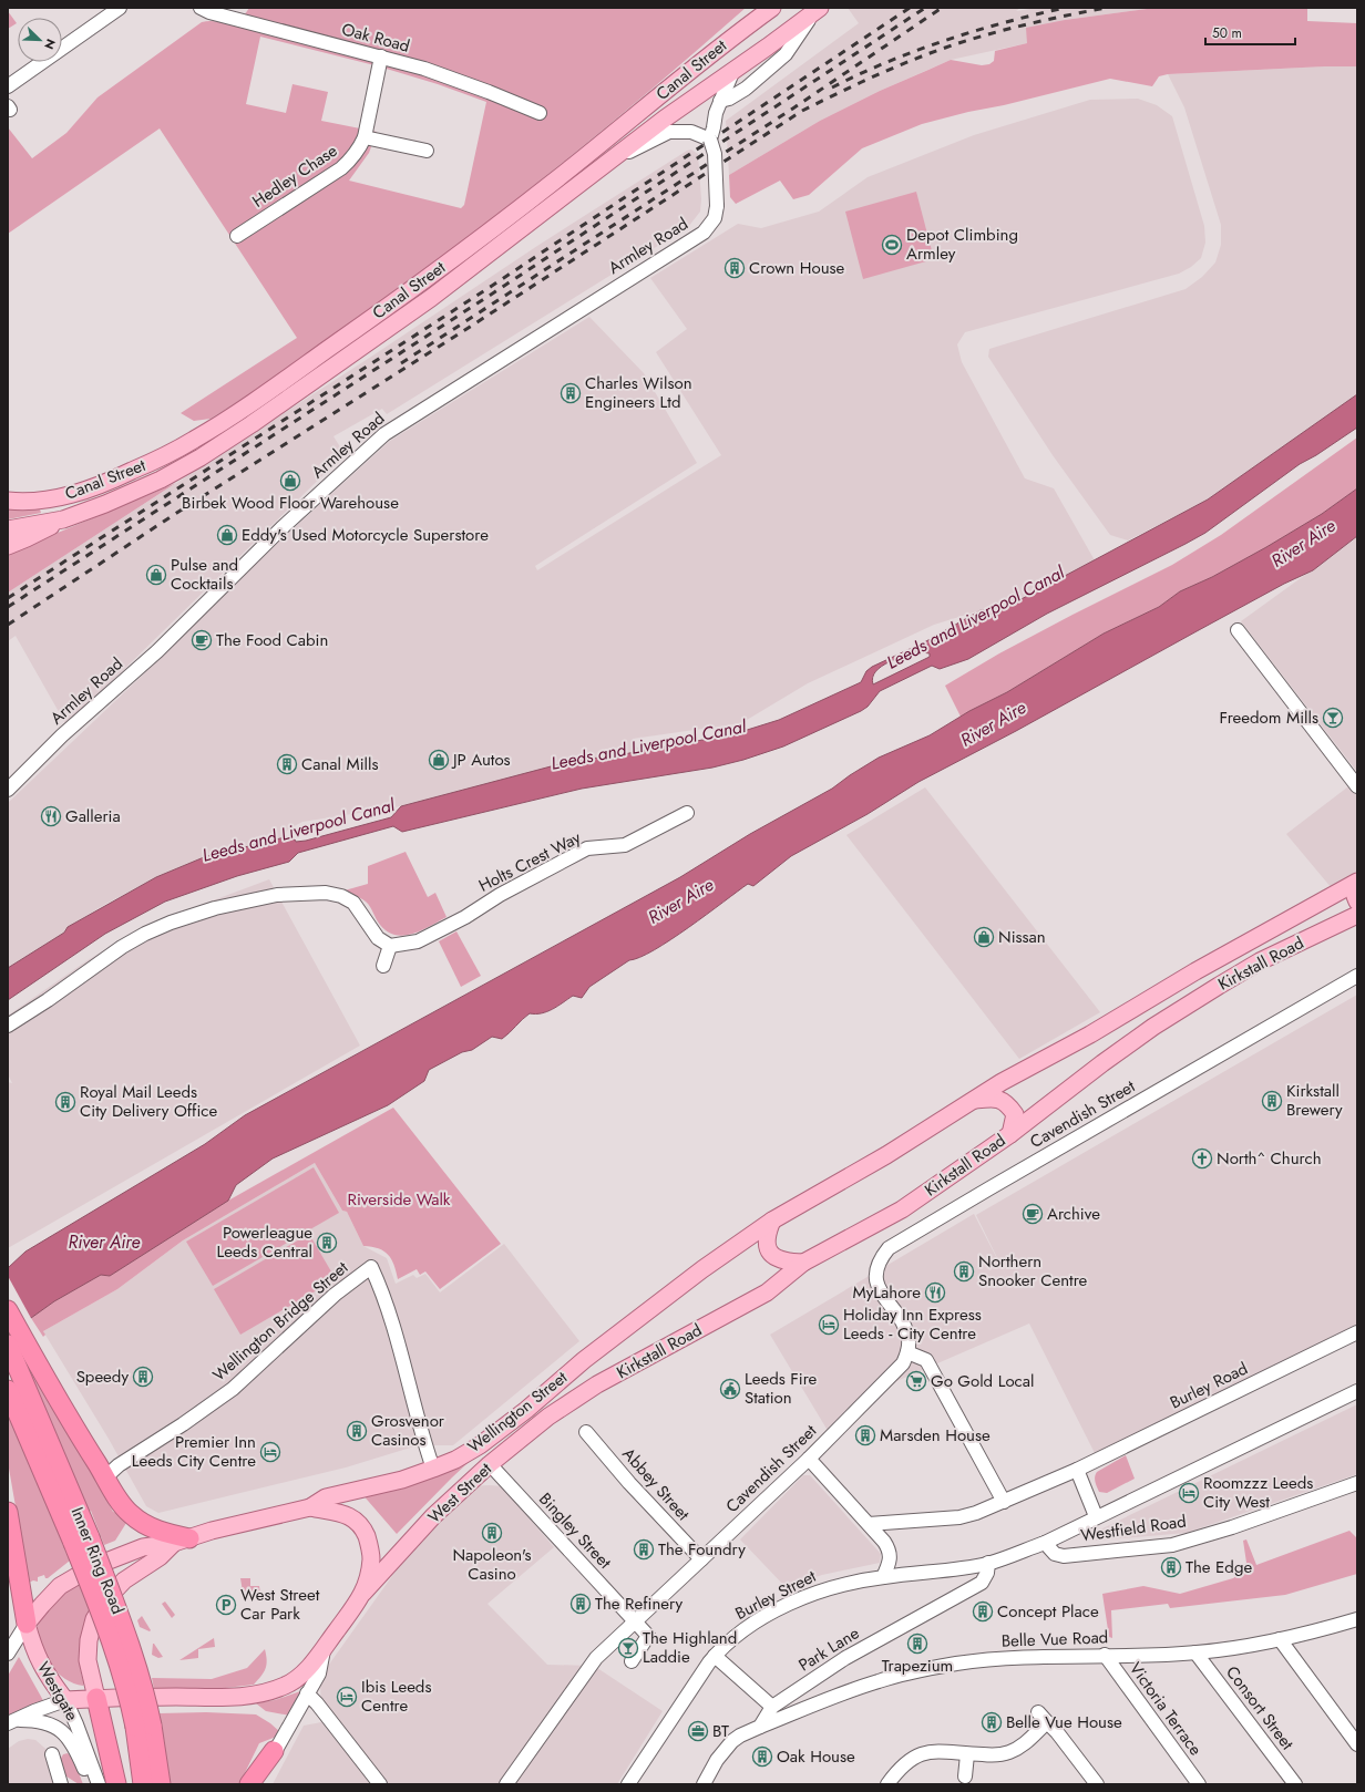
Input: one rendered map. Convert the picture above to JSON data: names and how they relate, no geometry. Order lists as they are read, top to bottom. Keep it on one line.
{"streets":{"highway":["Inner Ring Road"],"main road":["Canal Street","Kirkstall Road","Wellington Street","West Street","Westgate"],"street":["Oak Road","Hedley Chase","Armley Road","Holts Crest Way","Cavendish Street","Wellington Bridge Street","Burley Road","Abbey Street","Westfield Road","Bingley Street","Burley Street","Belle Vue Road","Park Lane","Consort Street","Victoria Terrace"]},"crossings":[["Oak Road","Hedley Chase"],["Canal Street","Armley Road"],["Kirkstall Road","Wellington Street"],["Kirkstall Road","West Street"],["Cavendish Street","Abbey Street"],["Cavendish Street","Bingley Street"],["Wellington Bridge Street","Wellington Street"],["West Street","Bingley Street"],["Burley Street","Park Lane"],["Belle Vue Road","Park Lane"],["Belle Vue Road","Consort Street"],["Belle Vue Road","Victoria Terrace"]],"water":["River Aire","Leeds and Liverpool Canal"],"parks":["Riverside Walk"],"places":{"sports":["Depot Climbing Armley"],"building":["Crown House","Charles Wilson Engineers Ltd","Canal Mills","Kirkstall Brewery","Royal Mail Leeds City Delivery Office","Powerleague Leeds Central","Northern Snooker Centre","Speedy","Grosvenor Casinos","Marsden House","Napoleon's Casino","The Foundry","The Edge","The Refinery","Concept Place","Trapezium","Belle Vue House","Oak House"],"shop":["Birbek Wood Floor Warehouse","Eddy's Used Motorcycle Superstore","Pulse and Cocktails","JP Autos","Nissan"],"cafe":["The Food Cabin","Archive"],"bar":["Freedom Mills","The Highland Laddie"],"restaurant":["Galleria","MyLahore"],"church":["North^ Church"],"hotel":["Holiday Inn Express Leeds - City Centre","Premier Inn Leeds City Centre","Roomzzz Leeds City West","Ibis Leeds Centre"],"supermarket":["Go Gold Local"],"public building":["Leeds Fire Station"],"parking":["West Street Car Park"],"office":["BT"]},"scale_bar":"50 m","north":"bottom right"}
